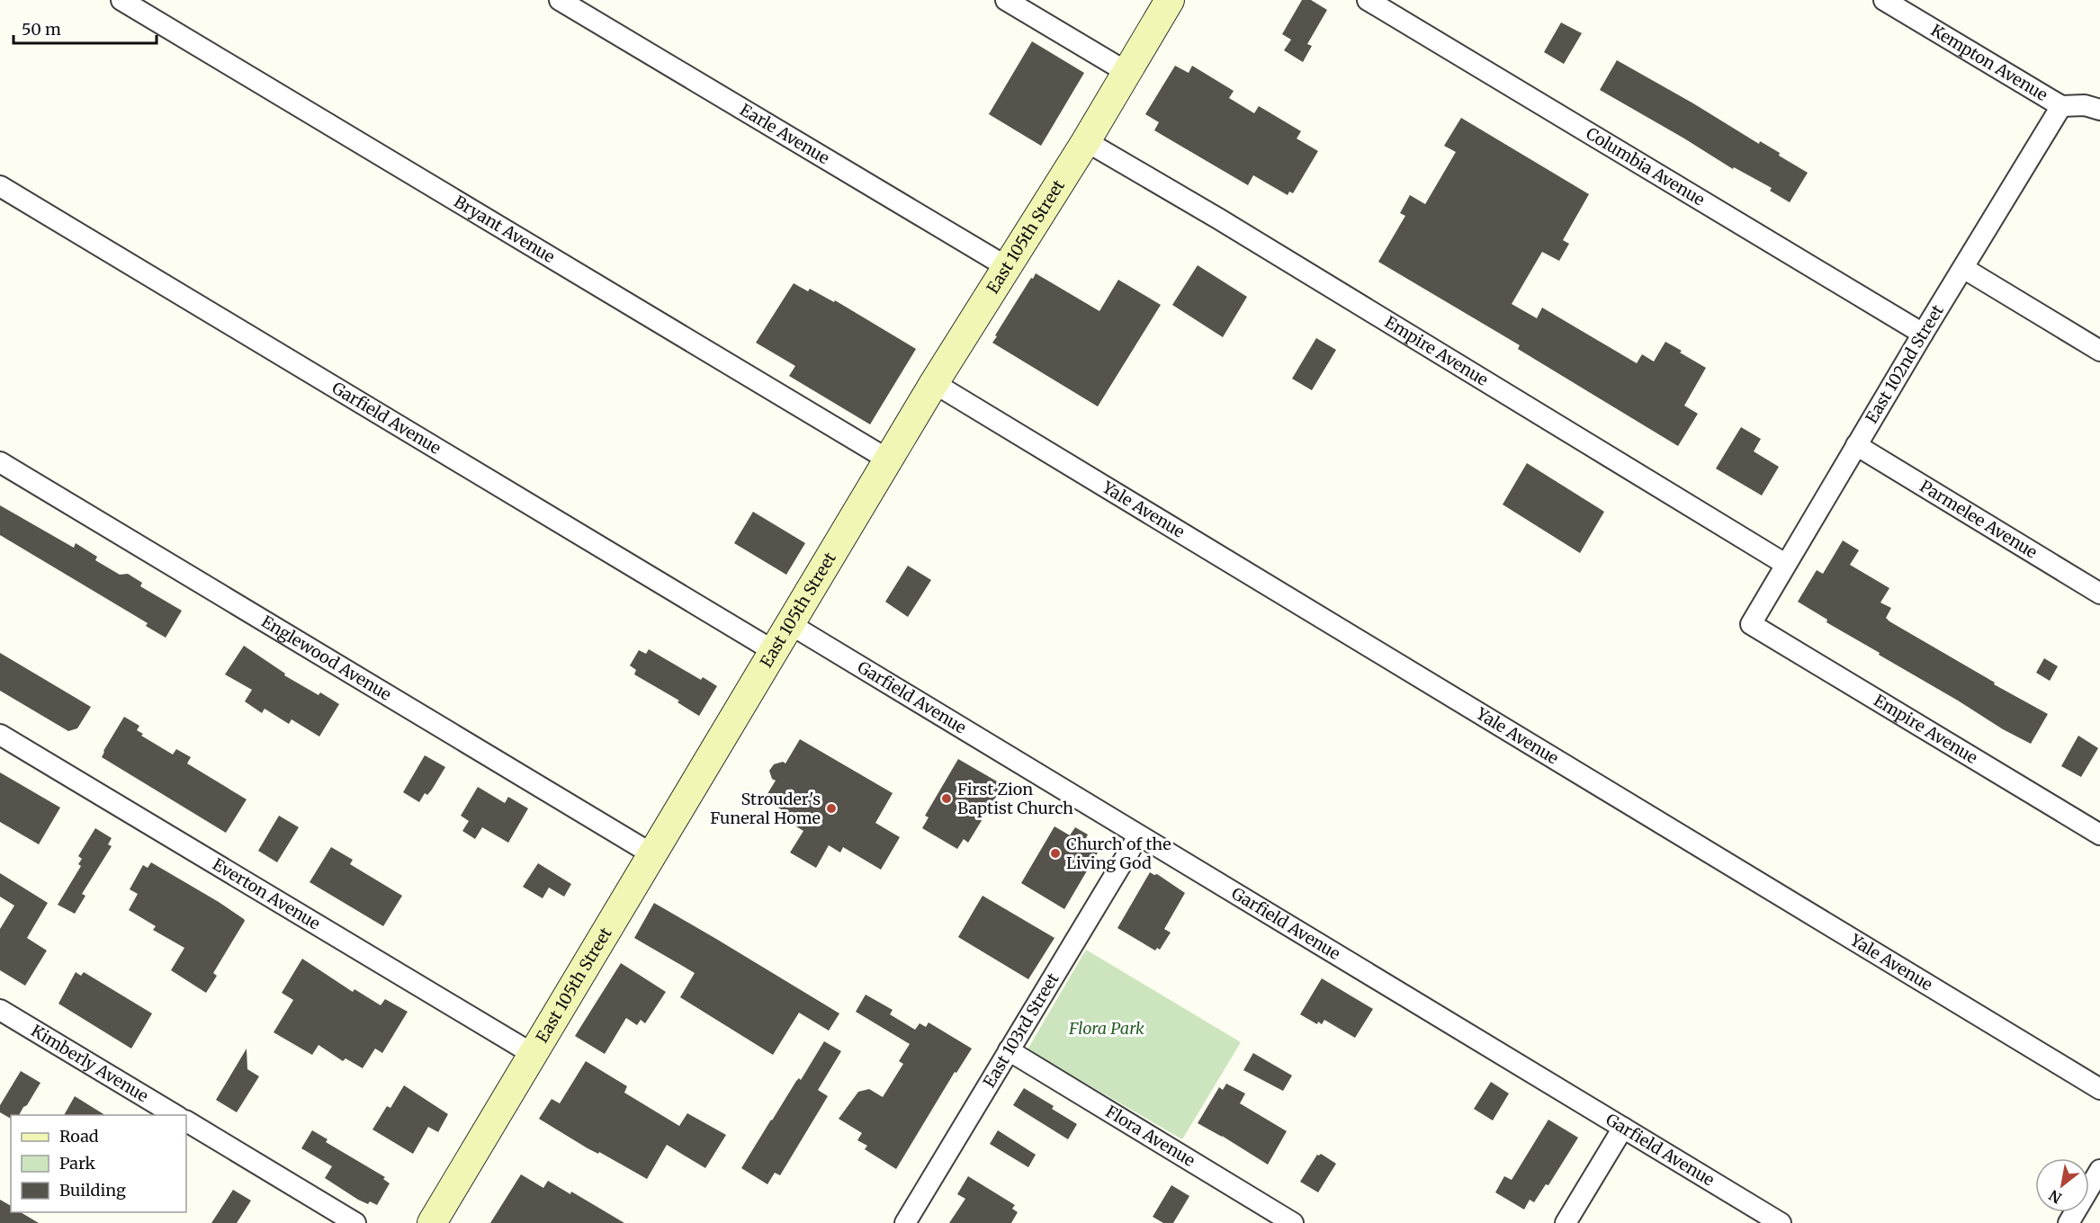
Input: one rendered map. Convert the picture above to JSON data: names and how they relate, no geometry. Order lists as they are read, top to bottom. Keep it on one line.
{"streets":{"main road":["East 105th Street"],"street":["Kempton Avenue","Earle Avenue","Columbia Avenue","Bryant Avenue","Empire Avenue","East 102nd Street","Garfield Avenue","Yale Avenue","Parmelee Avenue","Englewood Avenue","Everton Avenue","East 103rd Street","Kimberly Avenue","Flora Avenue"]},"crossings":[["Kempton Avenue","East 102nd Street"],["Earle Avenue","East 105th Street"],["Columbia Avenue","East 102nd Street"],["Bryant Avenue","East 105th Street"],["East 105th Street","Empire Avenue"],["East 105th Street","Garfield Avenue"],["East 105th Street","Yale Avenue"],["East 105th Street","Englewood Avenue"],["East 105th Street","Everton Avenue"],["Empire Avenue","East 102nd Street"],["East 102nd Street","Parmelee Avenue"],["Garfield Avenue","East 103rd Street"],["East 103rd Street","Flora Avenue"]],"parks":["Flora Park"],"places":["First Zion Baptist Church","Strouder's Funeral Home","Church of the Living God"],"legend":["Road","Park","Building"],"scale_bar":"50 m","north":"bottom left"}
